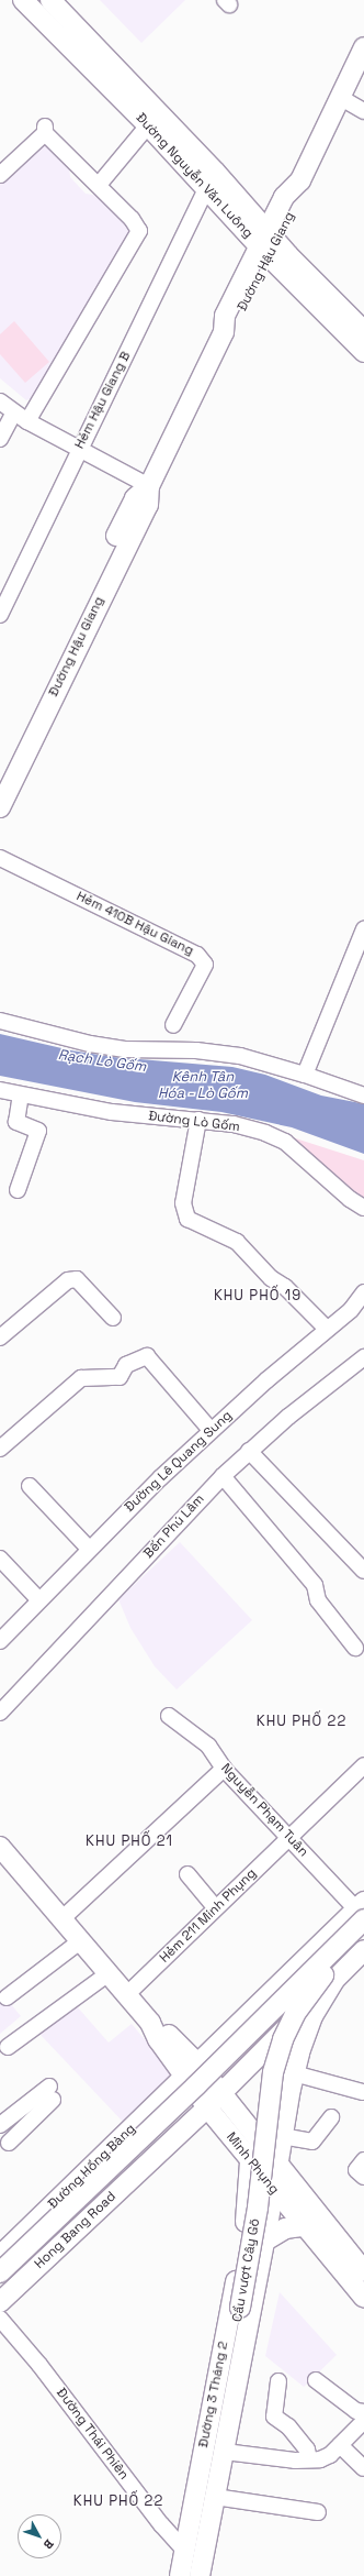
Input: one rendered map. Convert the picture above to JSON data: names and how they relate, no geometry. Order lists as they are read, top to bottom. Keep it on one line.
{"streets":{"main road":["Đường Nguyễn Văn Luông","Đường Hậu Giang","Minh Phụng","Đường Hồng Bàng","Hong Bang Road","Cầu vượt Cây Gõ","Đường 3 Tháng 2"],"street":["Hẻm Hậu Giang B","Hẻm 410B Hậu Giang","Đường Lò Gốm","Đường Lê Quang Sung","Bến Phú Lâm","Nguyễn Phạm Tuân","Hẻm 211 Minh Phụng","Đường Thái Phiên"]},"crossings":[["Đường Nguyễn Văn Luông","Đường Hậu Giang"],["Đường Nguyễn Văn Luông","Hẻm Hậu Giang B"],["Nguyễn Phạm Tuân","Hẻm 211 Minh Phụng"],["Nguyễn Phạm Tuân","Đường Hồng Bàng"],["Hẻm 211 Minh Phụng","Minh Phụng"],["Minh Phụng","Đường Hồng Bàng"],["Minh Phụng","Hong Bang Road"],["Minh Phụng","Đường 3 Tháng 2"],["Đường 3 Tháng 2","Đường Thái Phiên"]],"districts":["KHU PHỐ 19","KHU PHỐ 22","KHU PHỐ 21","KHU PHỐ 22"],"water":["Rạch Lò Gốm","Kênh Tân Hóa - Lò Gốm"],"north":"bottom right"}
